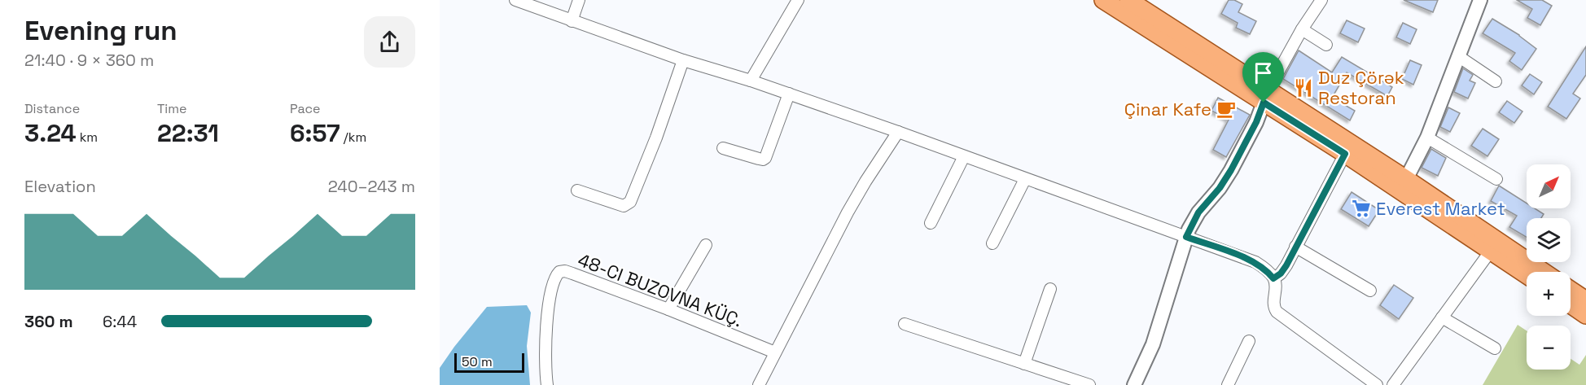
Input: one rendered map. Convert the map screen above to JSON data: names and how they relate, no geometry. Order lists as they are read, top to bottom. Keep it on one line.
{"streets":{"street":["48-CI BUZOVNA KÜÇ."]},"places":{"restaurant":["Duz Çörək Restoran"],"cafe":["Çinar Kafe"],"supermarket":["Everest Market"]},"scale_bar":"50 m","north":"top right","page":{"heading":["Evening run","21:40 · 9 × 360 m"],"stats":[["Distance","3.24 km"],["Time","22:31"],["Pace","6:57 /km"]],"map_buttons":["+","−"],"chart":["Elevation","240–243 m"],"list":[{"name":"360 m","note":"6:44"}],"scale":"50 m"}}
